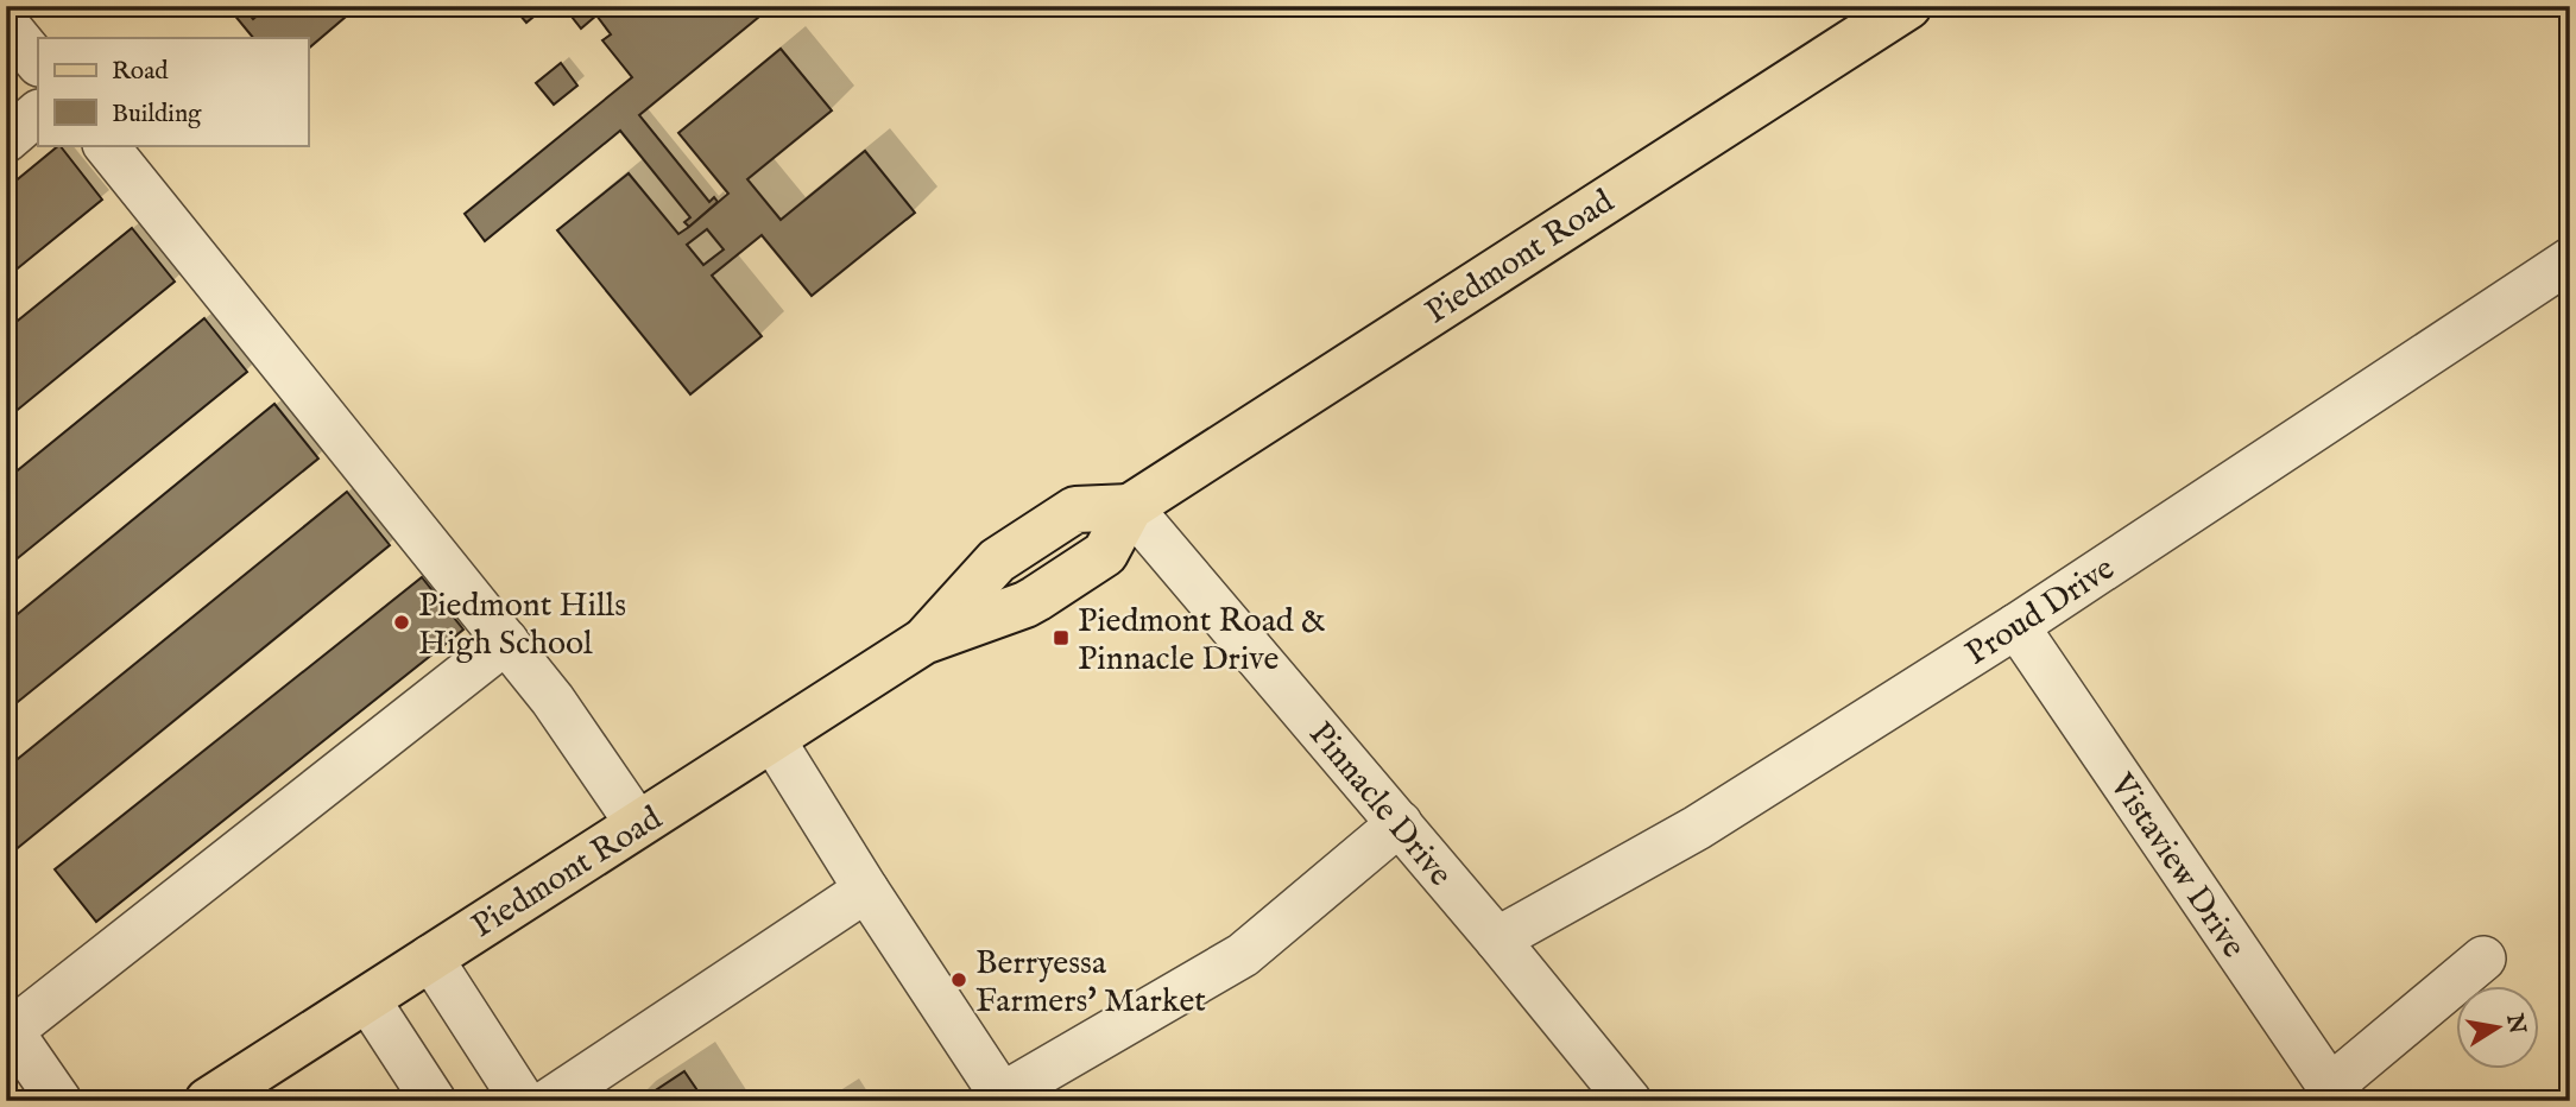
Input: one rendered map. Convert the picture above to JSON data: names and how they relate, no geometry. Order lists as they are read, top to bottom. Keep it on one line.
{"streets":{"main road":["Piedmont Road"],"street":["Proud Drive","Pinnacle Drive","Vistaview Drive"]},"crossings":[["Piedmont Road","Pinnacle Drive"],["Proud Drive","Pinnacle Drive"],["Proud Drive","Vistaview Drive"]],"places":{"other":["Piedmont Hills High School","Berryessa Farmers' Market"],"transit":["Piedmont Road & Pinnacle Drive"]},"legend":["Road","Building"],"north":"right"}
